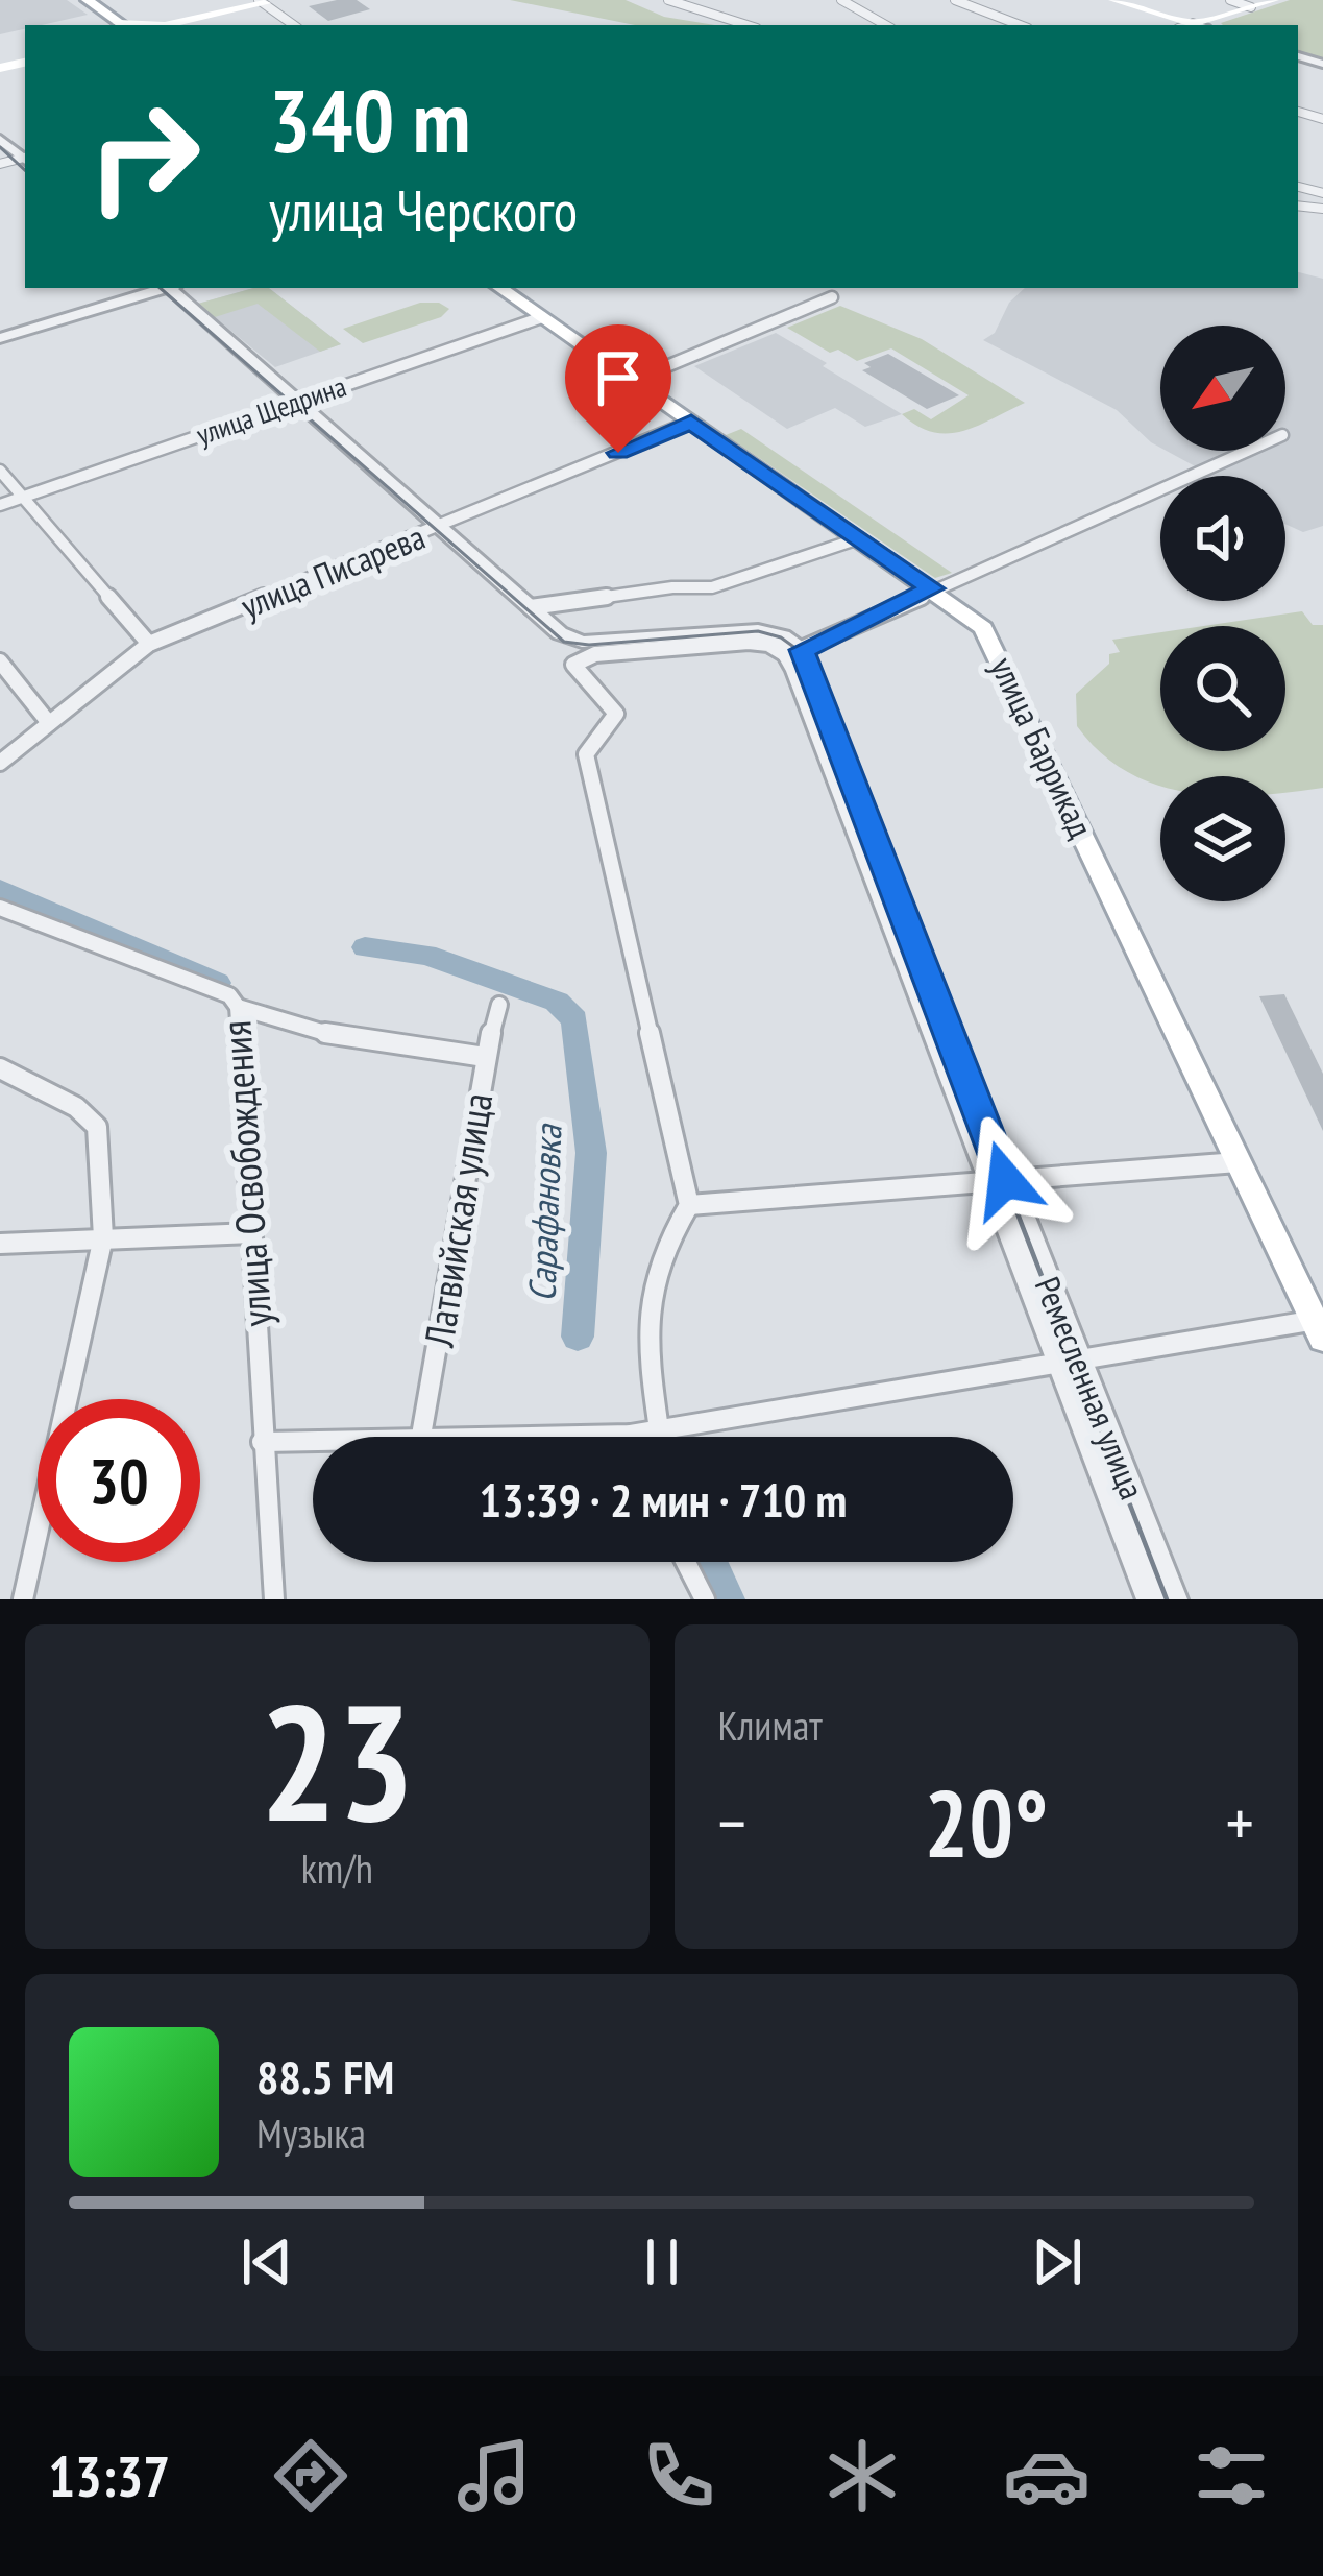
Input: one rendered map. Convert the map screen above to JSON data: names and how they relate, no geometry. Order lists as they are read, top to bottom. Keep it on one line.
{"streets":{"main road":["улица Баррикад"],"street":["улица Щедрина","улица Писарева","улица Освобождения","Латвийская улица","Ремесленная улица"]},"crossings":[["улица Щедрина","улица Баррикад"],["улица Писарева","улица Баррикад"]],"water":["Сарафановка"],"north":"bottom left","page":{"turn":["340 m","улица Черского"],"limit":"30","trip":"13:39 · 2 мин · 710 m","tile":[["23","km/h"],"Климат"],"heat":["−","20°","+"],"song":["88.5 FM","Музыка"],"tabs":"13:37"}}
